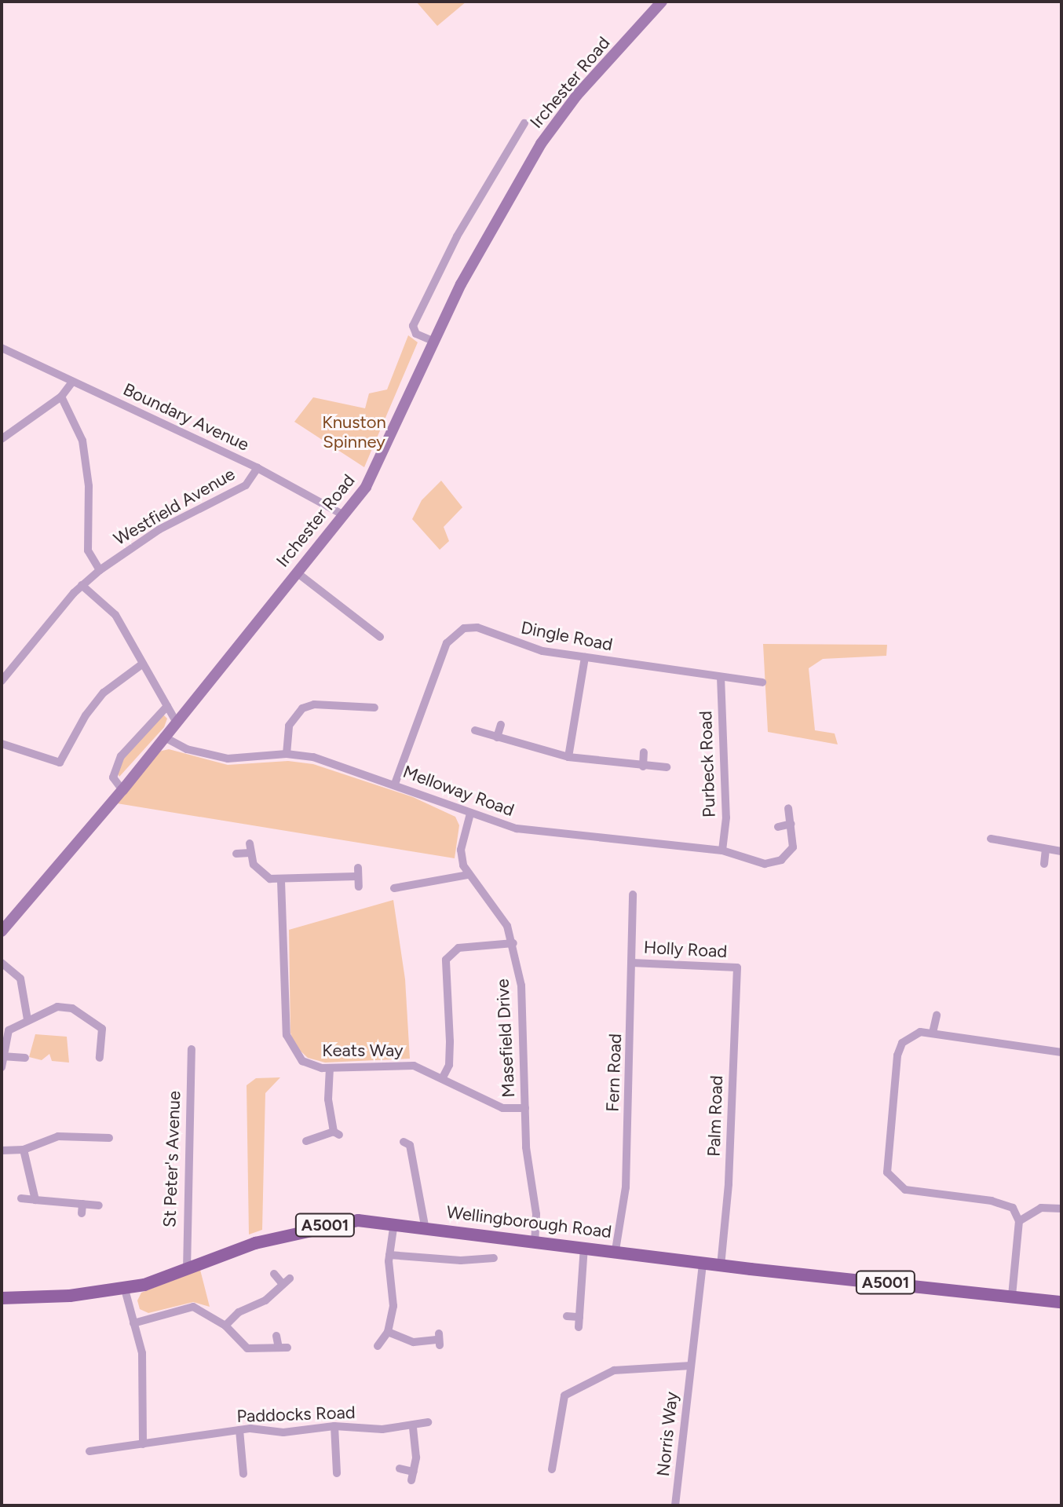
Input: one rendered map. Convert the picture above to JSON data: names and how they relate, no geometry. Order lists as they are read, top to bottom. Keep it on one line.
{"streets":{"main road":["Irchester Road","Wellingborough Road","A5001"],"street":["Boundary Avenue","Westfield Avenue","Dingle Road","Purbeck Road","Melloway Road","Holly Road","Masefield Drive","Keats Way","Fern Road","Palm Road","St Peter's Avenue","Paddocks Road","Norris Way"]},"crossings":[["Irchester Road","Boundary Avenue"],["Irchester Road","Melloway Road"],["Boundary Avenue","Westfield Avenue"],["Dingle Road","Purbeck Road"],["Dingle Road","Melloway Road"],["Purbeck Road","Melloway Road"],["Melloway Road","Masefield Drive"],["Holly Road","Fern Road"],["Holly Road","Palm Road"],["Masefield Drive","Keats Way"],["Masefield Drive","Wellingborough Road"],["Fern Road","Wellingborough Road"],["Palm Road","Wellingborough Road"],["St Peter's Avenue","Wellingborough Road"],["Wellingborough Road","Norris Way"]],"parks":["Knuston Spinney"]}
